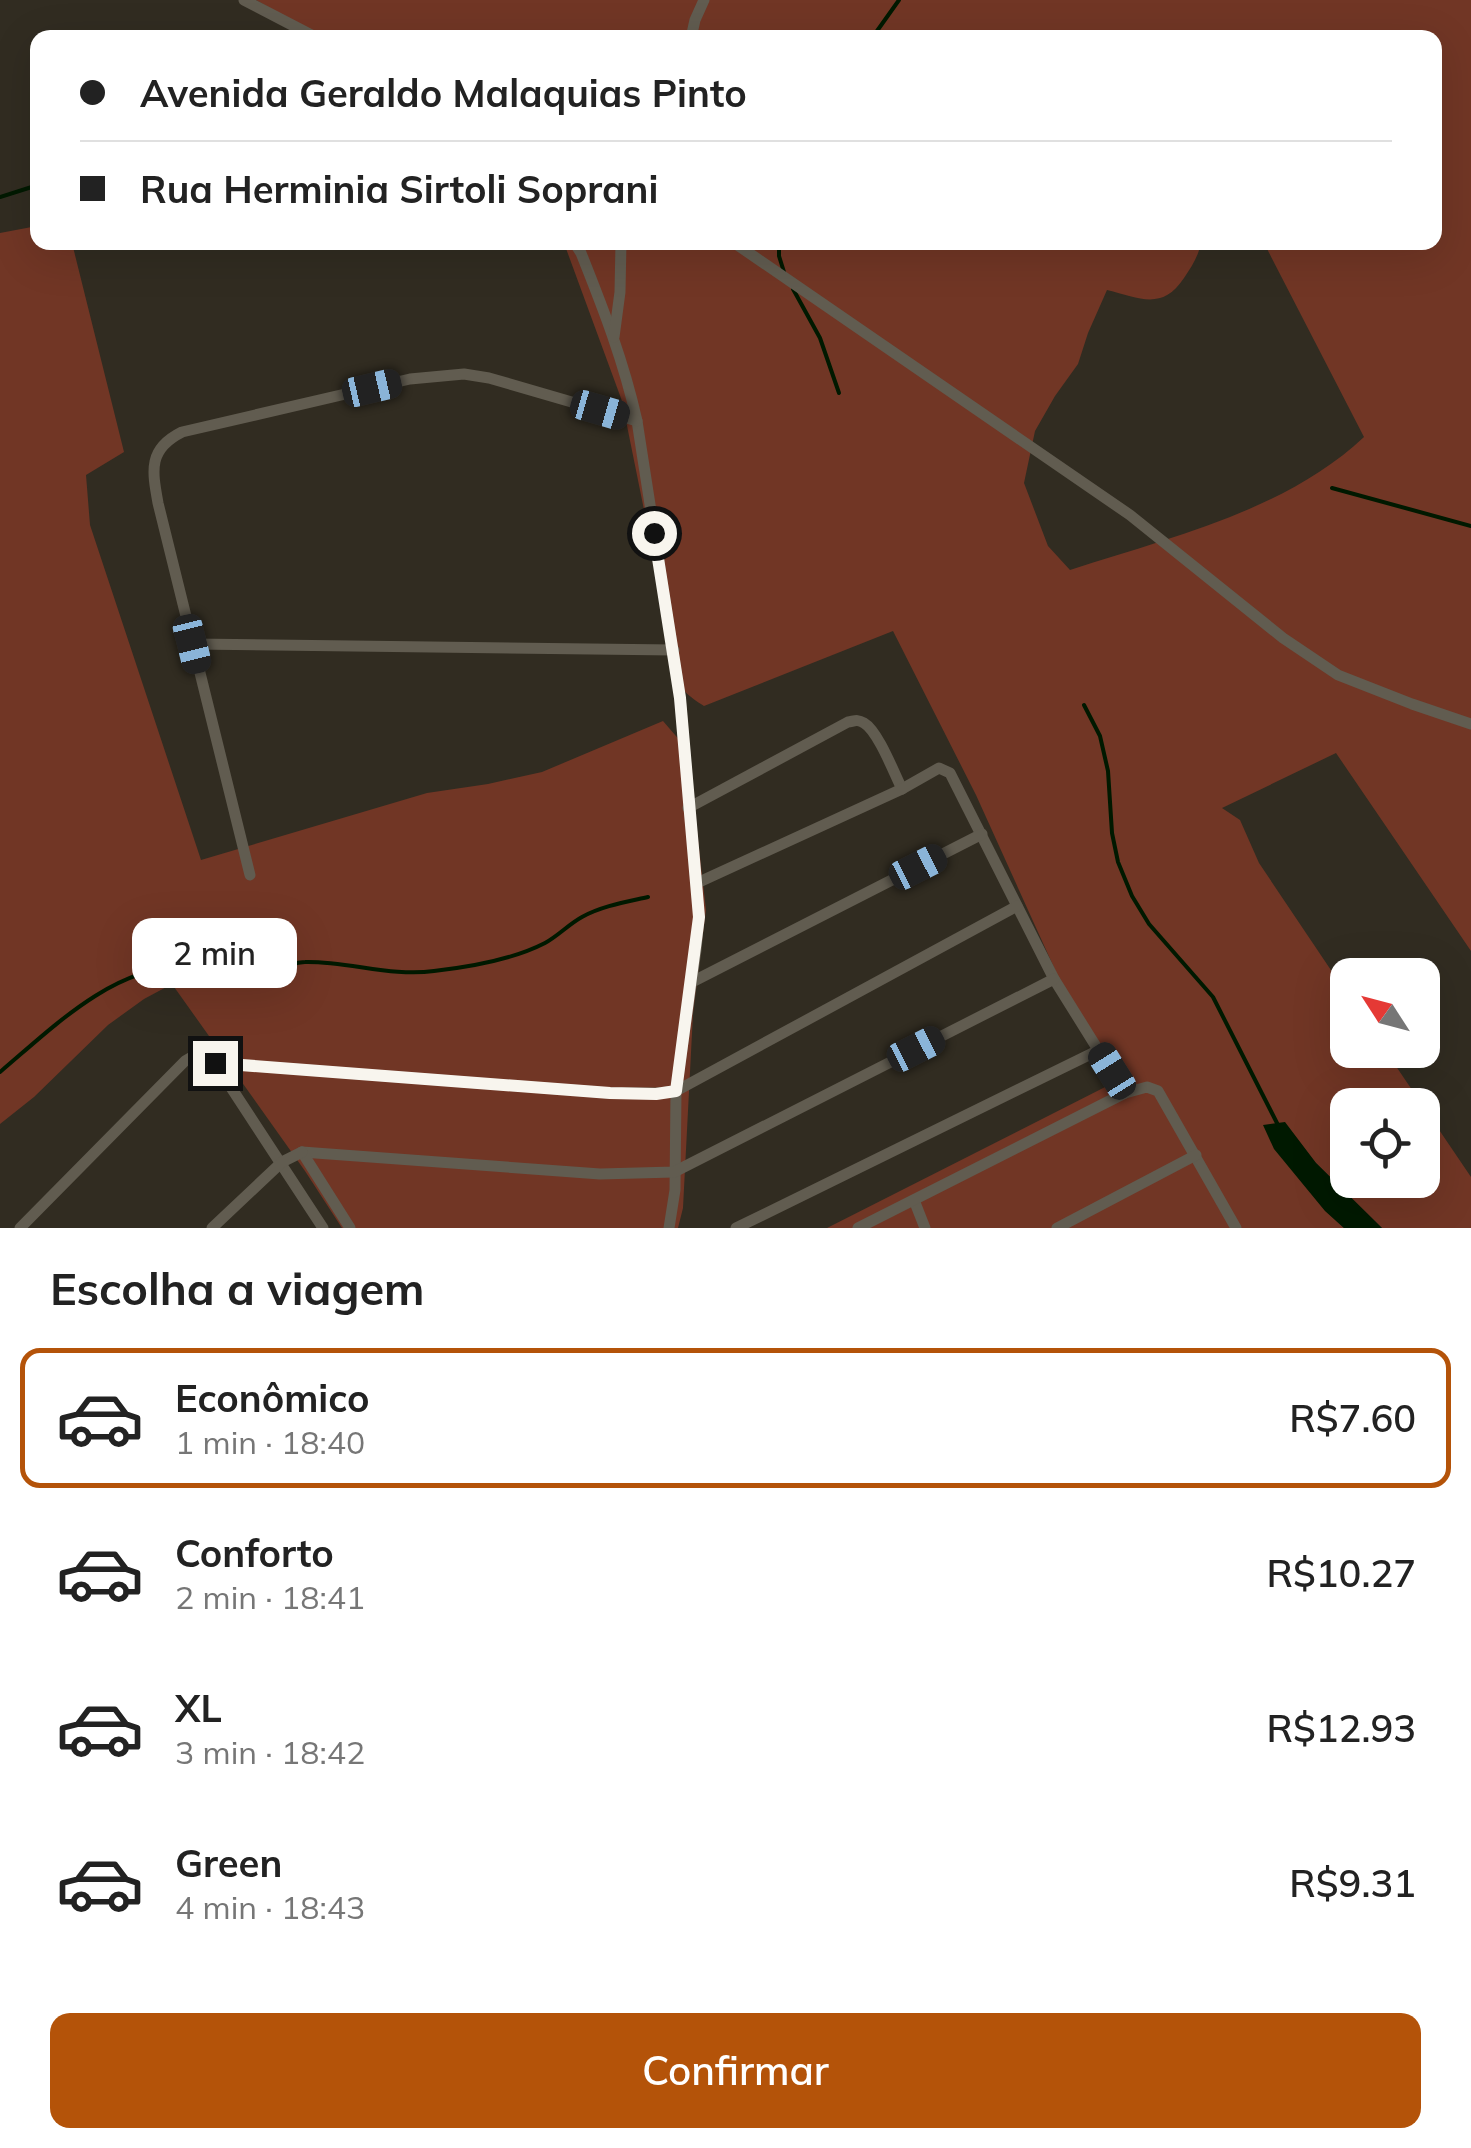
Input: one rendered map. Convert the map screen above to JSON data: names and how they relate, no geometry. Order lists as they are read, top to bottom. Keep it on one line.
{"north":"top left","page":{"banner":["Avenida Geraldo Malaquias Pinto","Rua Herminia Sirtoli Soprani"],"bubble":"2 min","heading":"Escolha a viagem","list":[{"name":"Econômico","note":"1 min · 18:40","value":"R$7.60"},{"name":"Conforto","note":"2 min · 18:41","value":"R$10.27"},{"name":"XL","note":"3 min · 18:42","value":"R$12.93"},{"name":"Green","note":"4 min · 18:43","value":"R$9.31"}],"buttons":"Confirmar"}}
